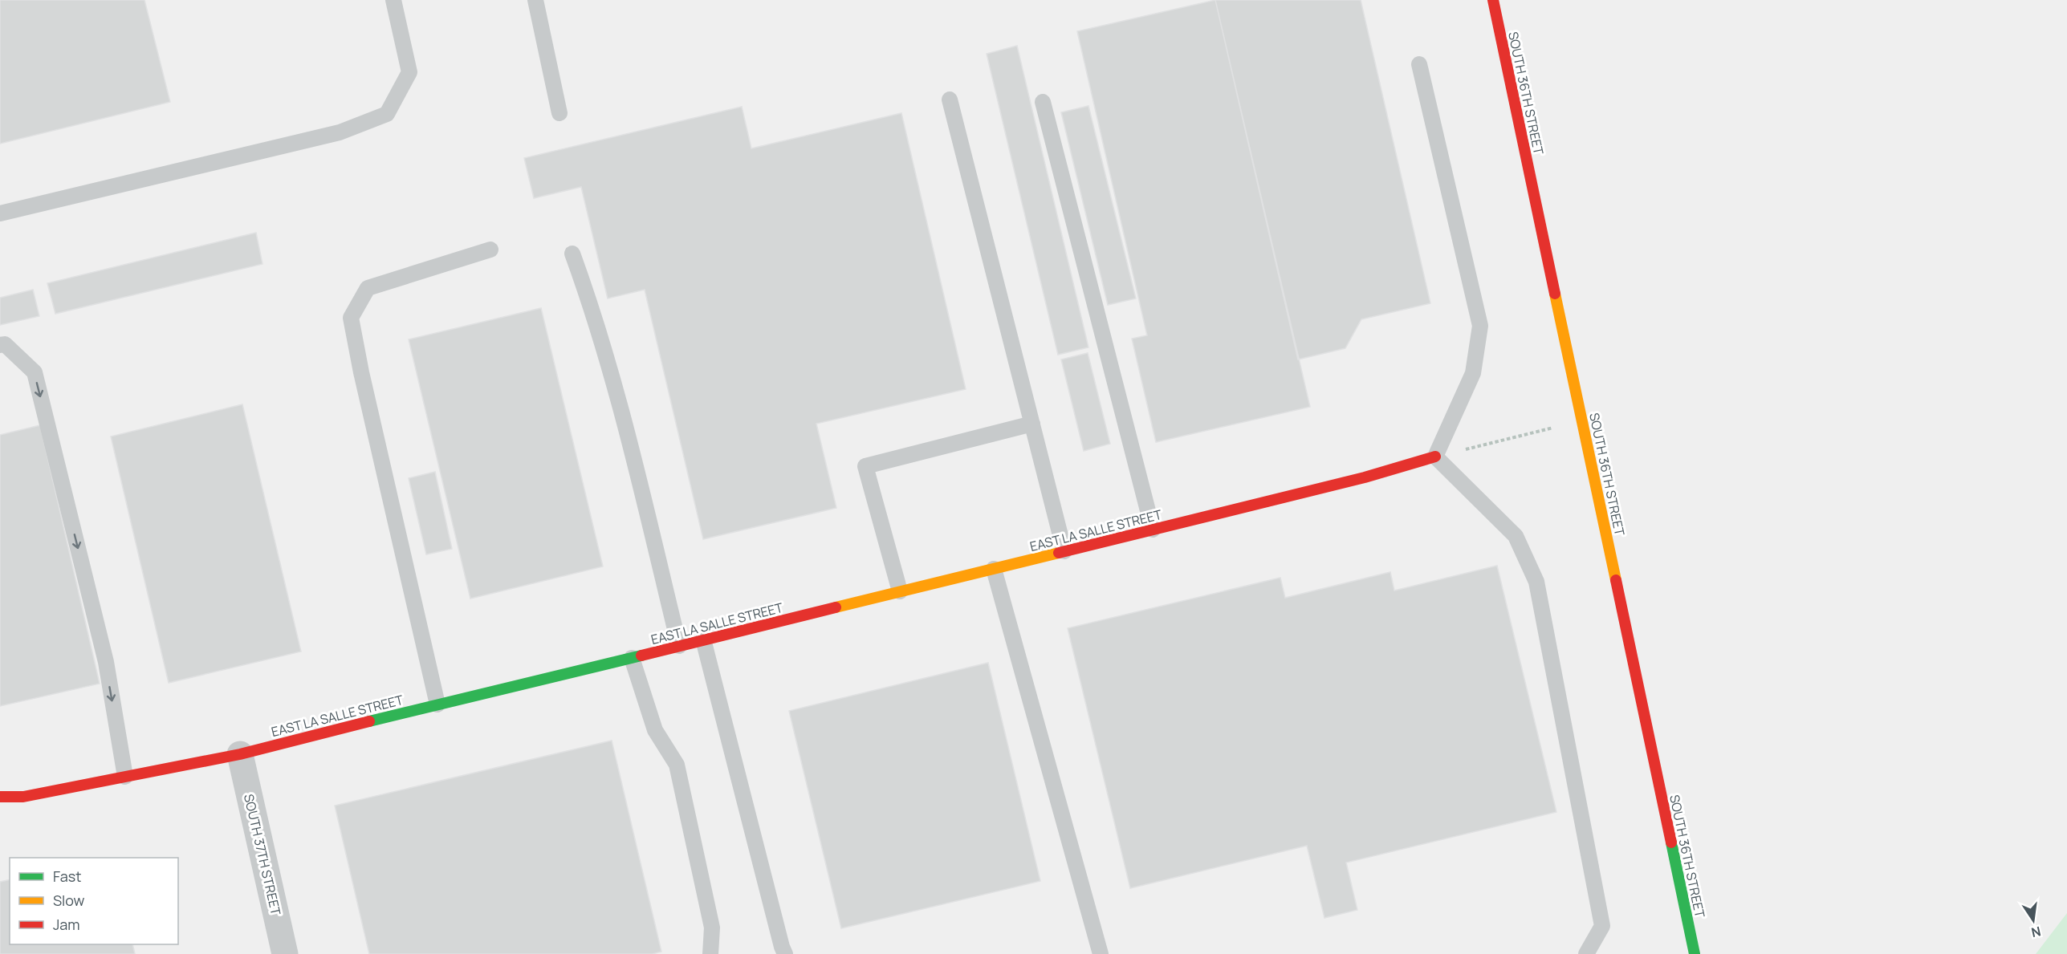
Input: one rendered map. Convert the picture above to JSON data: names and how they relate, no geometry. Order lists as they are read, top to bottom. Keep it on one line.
{"streets":{"street":["SOUTH 36TH STREET","EAST LA SALLE STREET","SOUTH 37TH STREET"]},"crossings":[["EAST LA SALLE STREET","SOUTH 37TH STREET"]],"legend":["Fast","Slow","Jam"],"north":"bottom"}
